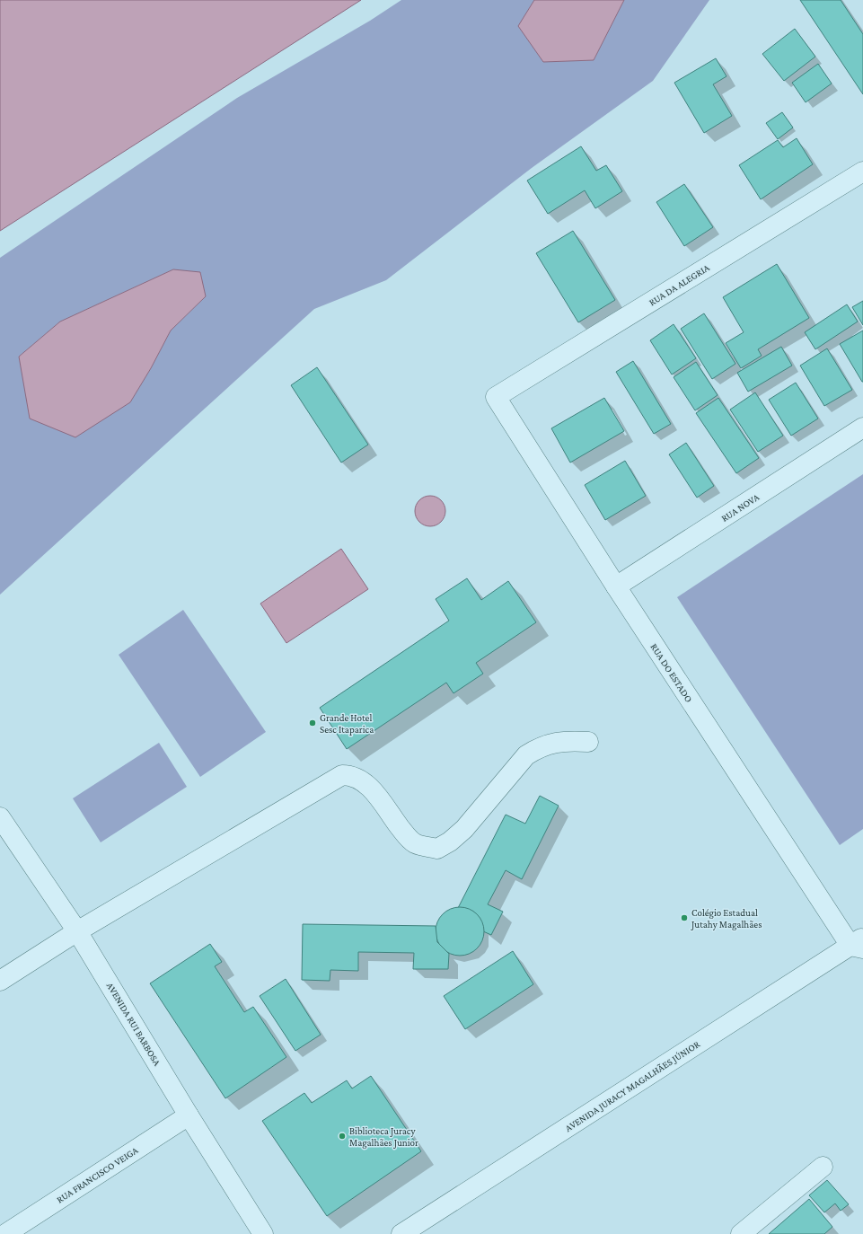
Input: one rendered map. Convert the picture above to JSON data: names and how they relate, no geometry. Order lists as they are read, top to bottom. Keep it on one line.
{"streets":{"street":["RUA DA ALEGRIA","RUA NOVA","RUA DO ESTADO","AVENIDA RUI BARBOSA","AVENIDA JURACY MAGALHÃES JÚNIOR","RUA FRANCISCO VEIGA"]},"crossings":[["RUA DA ALEGRIA","RUA DO ESTADO"],["RUA NOVA","RUA DO ESTADO"],["RUA DO ESTADO","AVENIDA JURACY MAGALHÃES JÚNIOR"],["AVENIDA RUI BARBOSA","RUA FRANCISCO VEIGA"]],"places":["Grande Hotel Sesc Itaparica","Colégio Estadual Jutahy Magalhães","Biblioteca Juracy Magalhães Junior"]}
